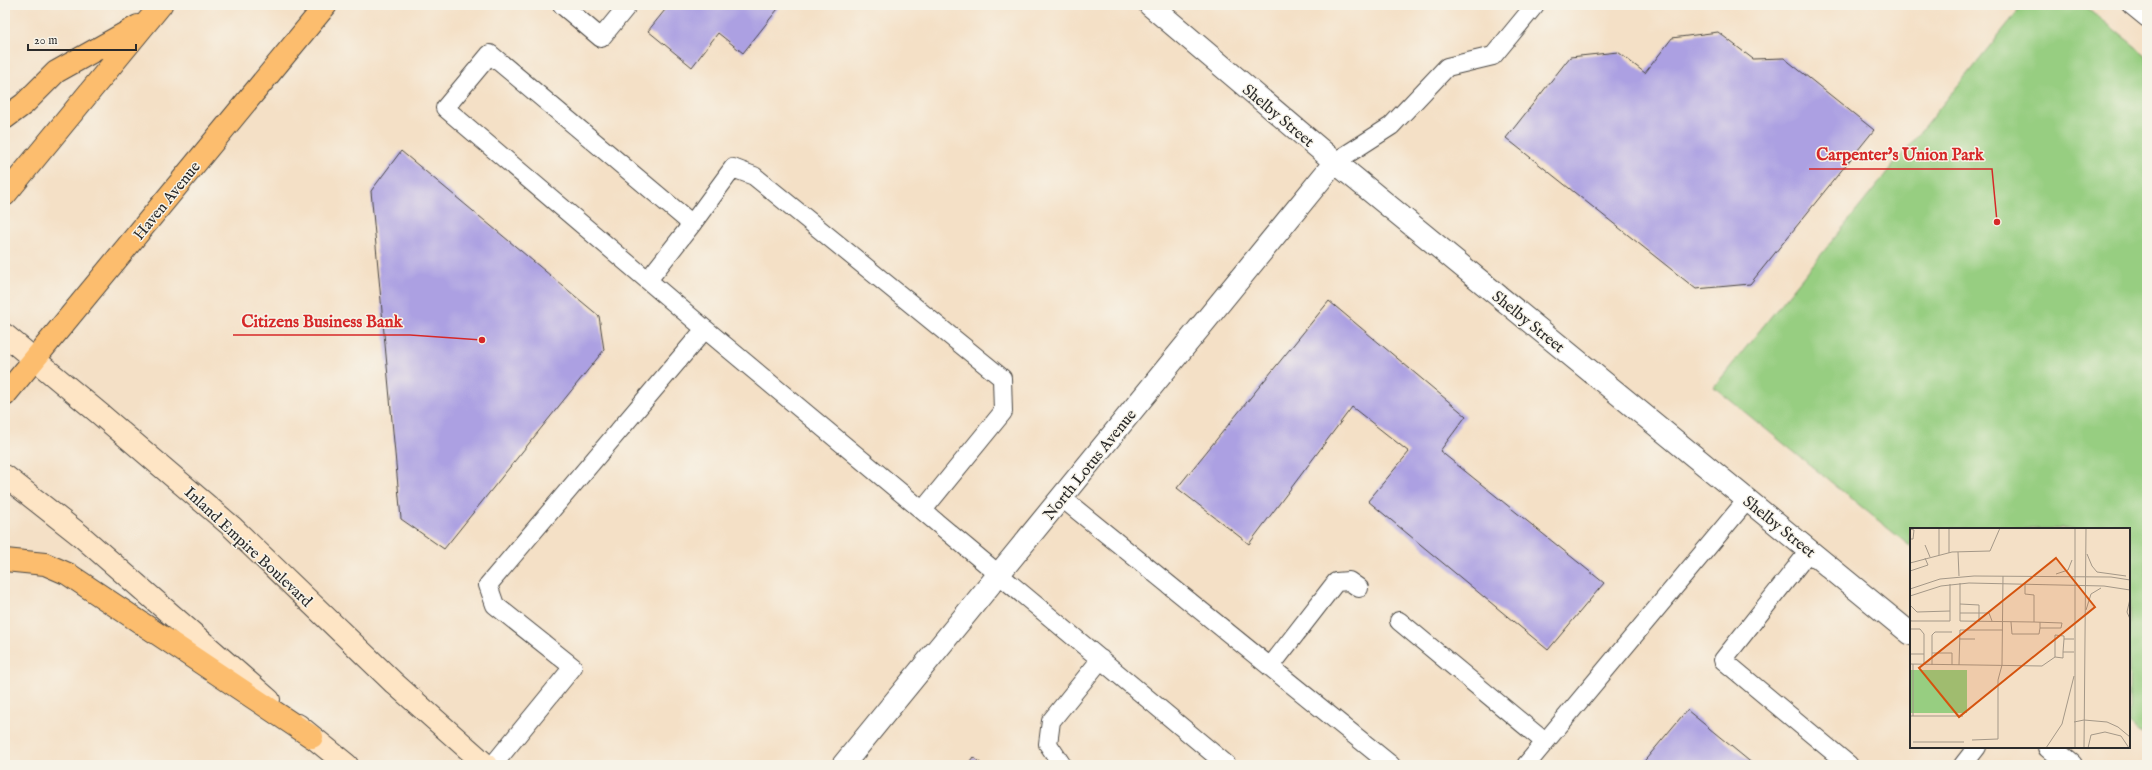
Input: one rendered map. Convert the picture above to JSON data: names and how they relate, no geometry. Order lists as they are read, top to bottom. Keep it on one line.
{"streets":{"main road":["Haven Avenue","Inland Empire Boulevard"],"street":["Shelby Street","North Lotus Avenue"]},"crossings":[["Shelby Street","North Lotus Avenue"],["Haven Avenue","Inland Empire Boulevard"]],"places":["Carpenter's Union Park","Citizens Business Bank"],"scale_bar":"20 m"}
